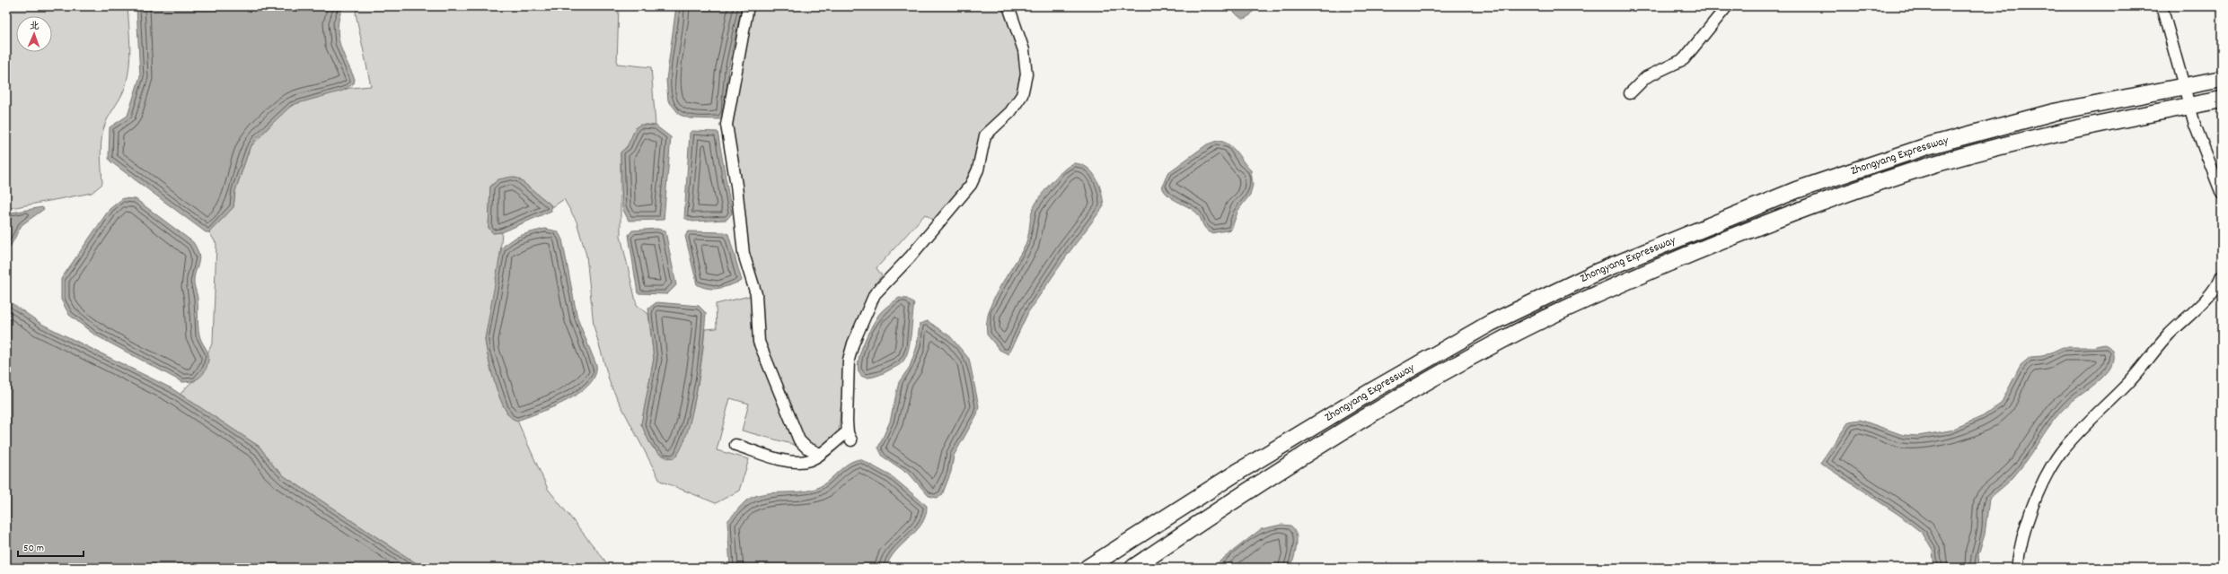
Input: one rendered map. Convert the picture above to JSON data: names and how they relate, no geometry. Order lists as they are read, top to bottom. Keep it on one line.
{"streets":{"highway":["Zhongyang Expressway"]},"scale_bar":"50 m","north":"top"}
